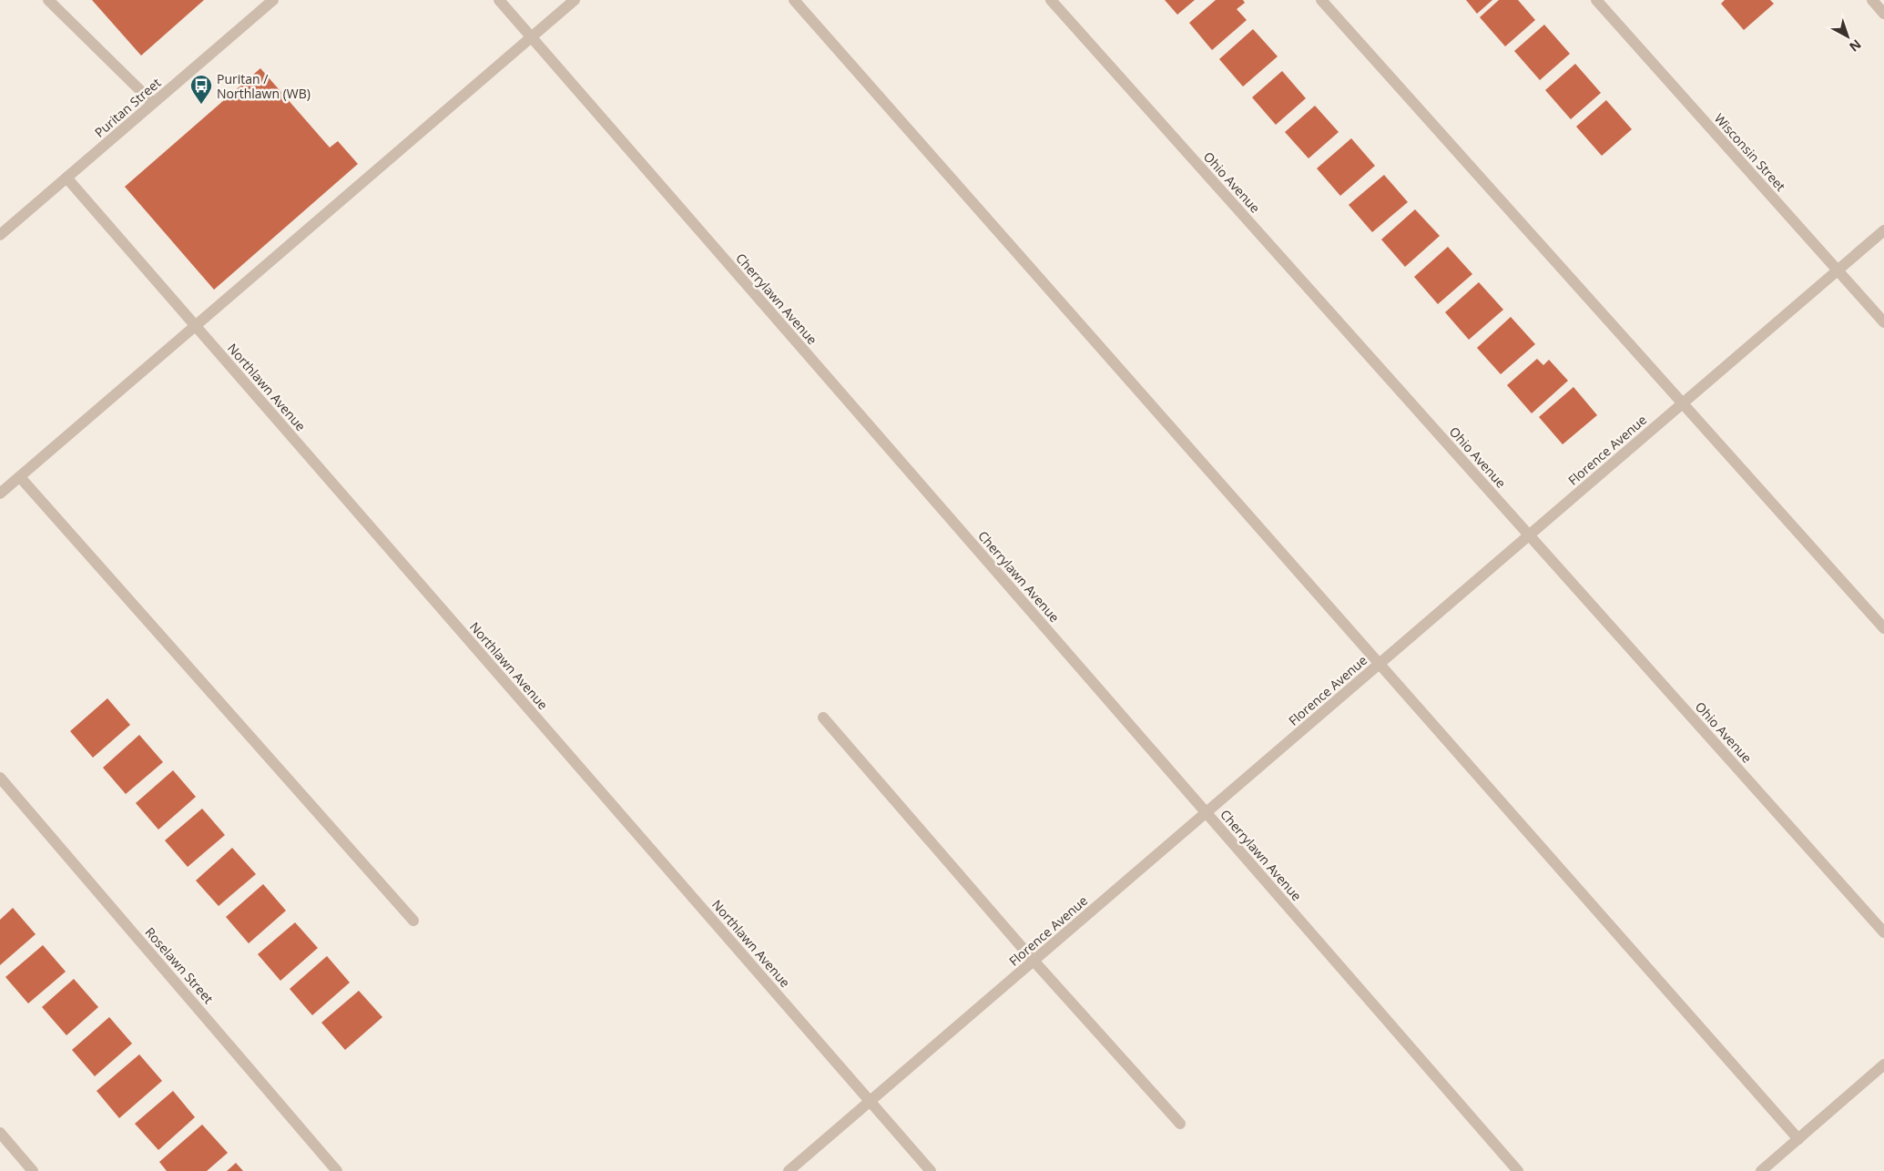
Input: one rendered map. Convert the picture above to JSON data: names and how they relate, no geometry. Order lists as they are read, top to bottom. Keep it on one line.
{"streets":{"street":["Puritan Street","Wisconsin Street","Ohio Avenue","Cherrylawn Avenue","Northlawn Avenue","Florence Avenue","Roselawn Street"]},"crossings":[["Puritan Street","Northlawn Avenue"],["Wisconsin Street","Florence Avenue"],["Ohio Avenue","Florence Avenue"],["Cherrylawn Avenue","Florence Avenue"],["Northlawn Avenue","Florence Avenue"]],"places":{"bus stop":["Puritan / Northlawn (WB)"]},"north":"bottom right"}
